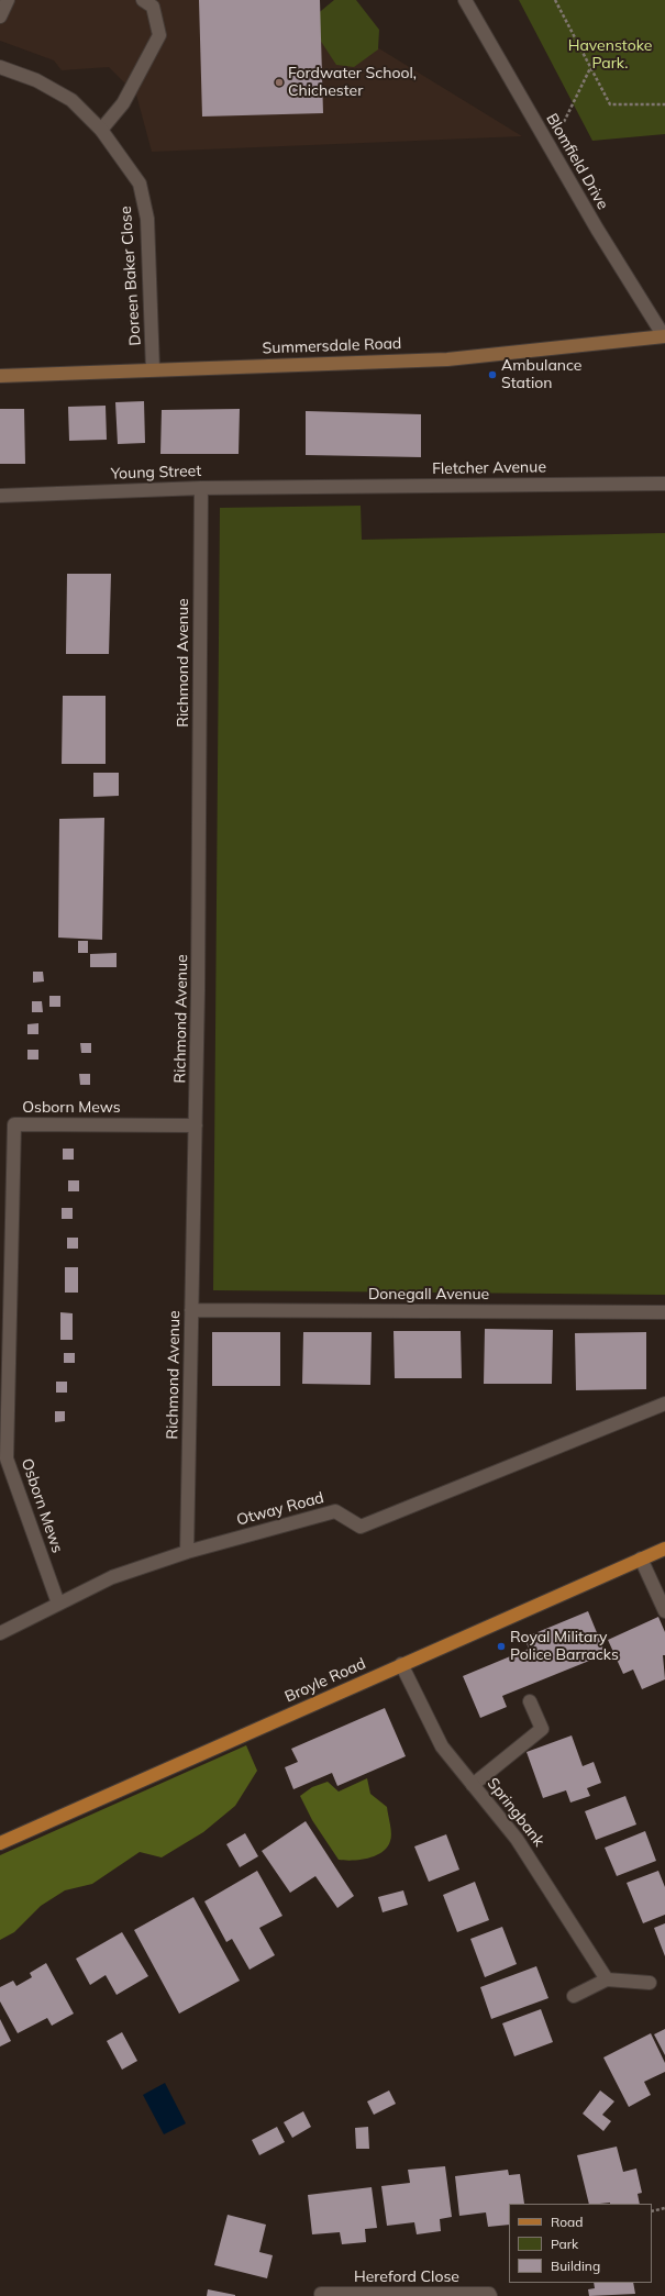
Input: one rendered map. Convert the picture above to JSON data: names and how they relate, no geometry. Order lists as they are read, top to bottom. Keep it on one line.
{"streets":{"main road":["Broyle Road"],"street":["Blomfield Drive","Doreen Baker Close","Summersdale Road","Fletcher Avenue","Young Street","Richmond Avenue","Osborn Mews","Donegall Avenue","Otway Road","Springbank","Hereford Close"]},"crossings":[["Blomfield Drive","Summersdale Road"],["Doreen Baker Close","Summersdale Road"],["Fletcher Avenue","Young Street"],["Young Street","Richmond Avenue"],["Richmond Avenue","Osborn Mews"],["Richmond Avenue","Donegall Avenue"],["Richmond Avenue","Otway Road"],["Osborn Mews","Otway Road"],["Broyle Road","Springbank"]],"parks":["Havenstoke Park."],"places":["Fordwater School, Chichester","Ambulance Station","Royal Military Police Barracks"],"legend":["Road","Park","Building"]}
